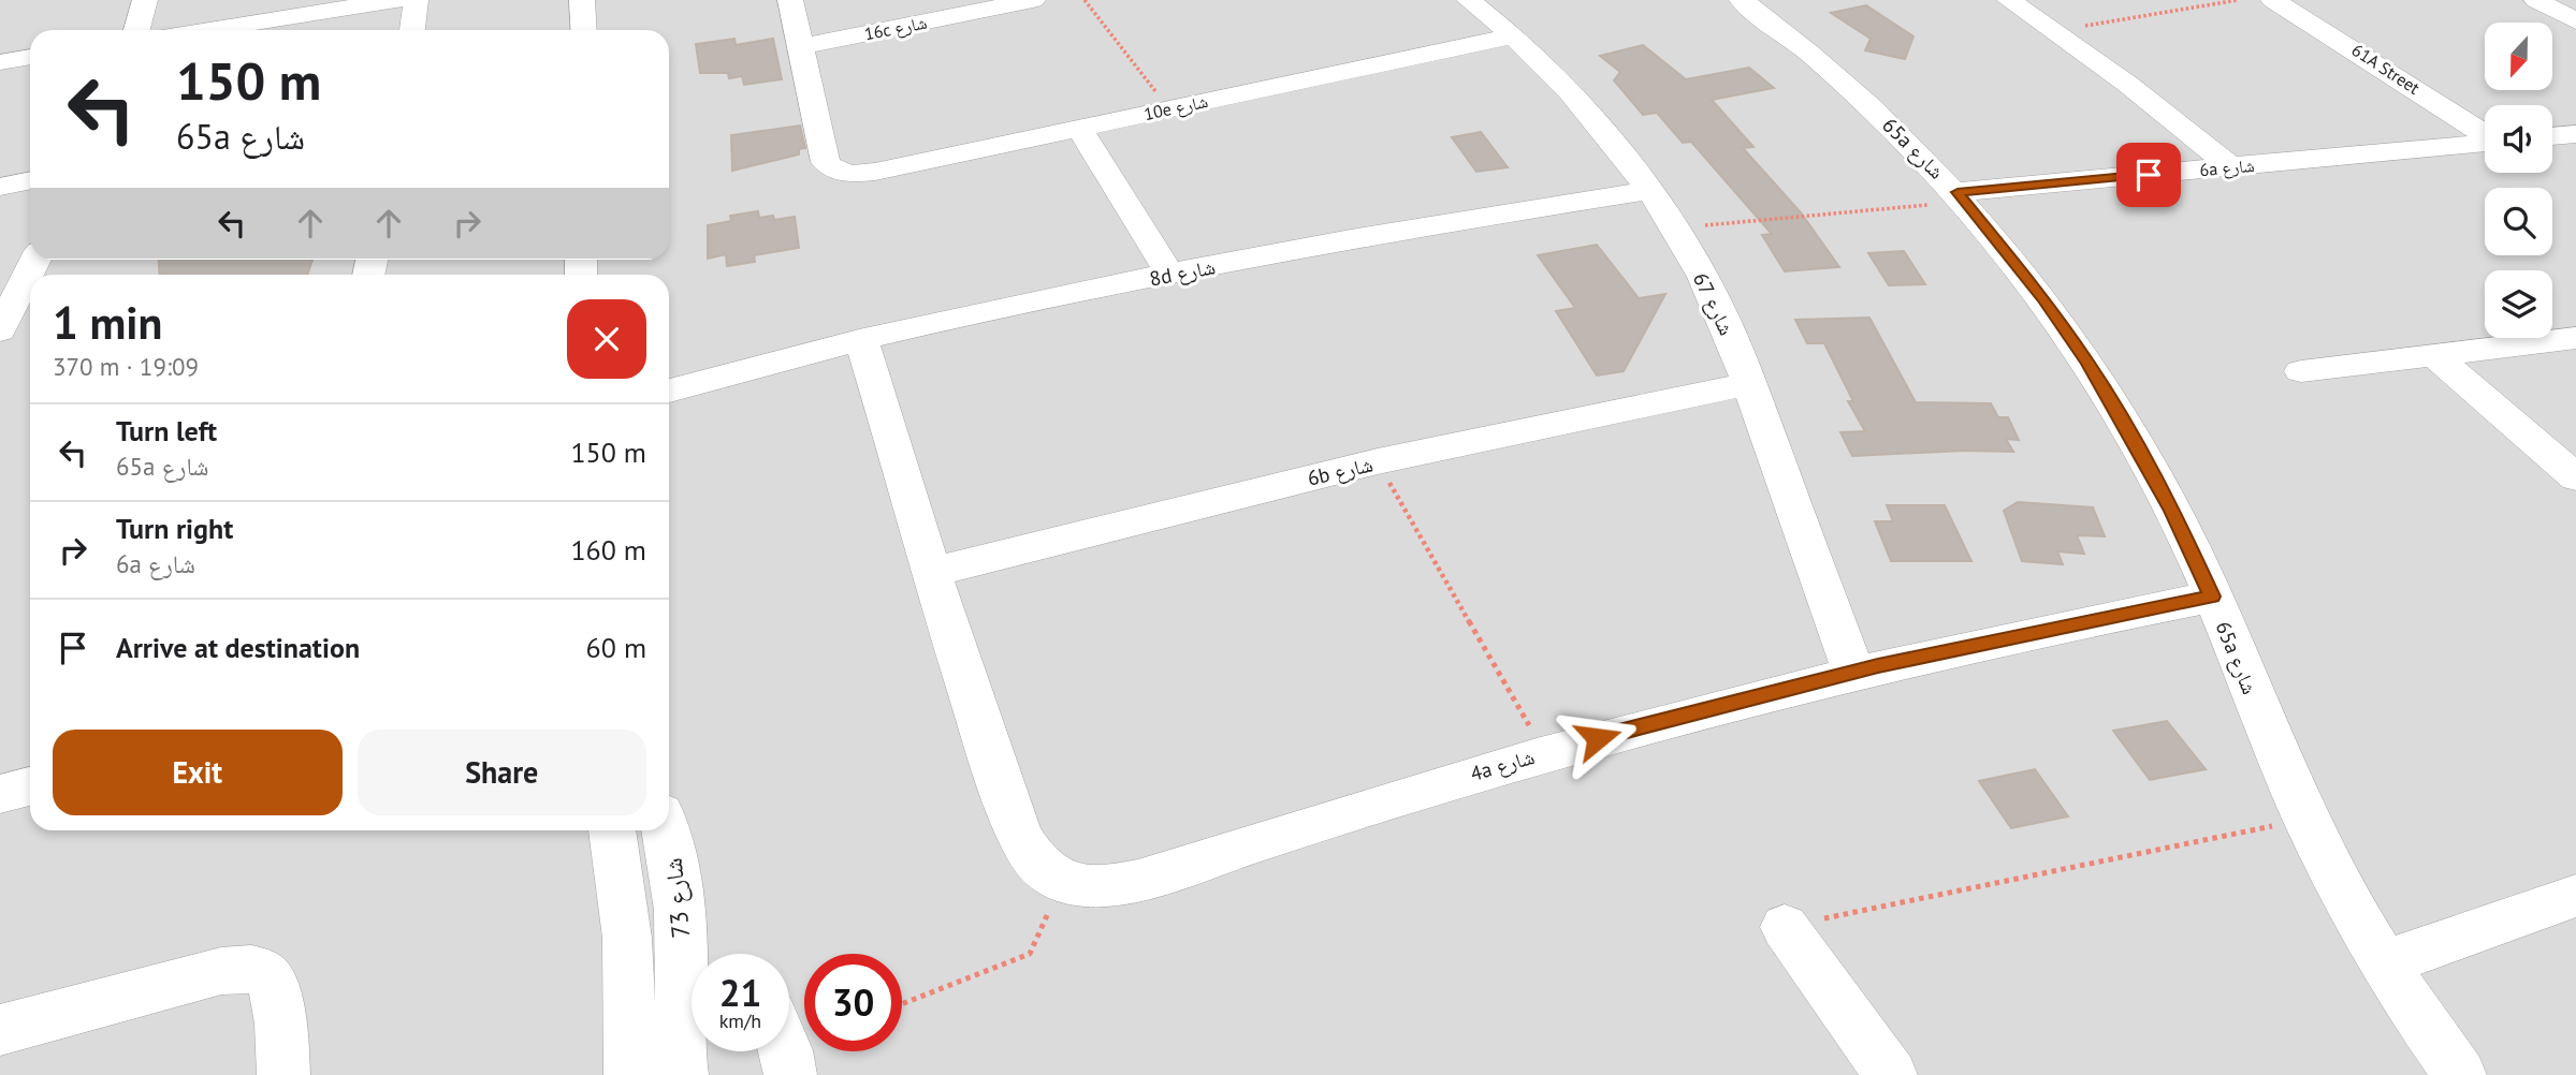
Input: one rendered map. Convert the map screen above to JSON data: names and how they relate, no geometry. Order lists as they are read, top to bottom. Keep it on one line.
{"streets":{"street":["16c شارع","61A Street","10e شارع","65a شارع","6a شارع","8d شارع","شارع 67","6b شارع","4a شارع","شارع 73"]},"crossings":[["16c شارع","10e شارع"],["10e شارع","شارع 67"],["65a شارع","6a شارع"],["65a شارع","4a شارع"],["8d شارع","شارع 67"],["شارع 67","6b شارع"],["شارع 67","4a شارع"]],"north":"bottom","page":{"turn":["150 m","65a شارع"],"heading":["1 min","370 m · 19:09"],"list":[{"name":"Turn left","note":"65a شارع","value":"150 m"},{"name":"Turn right","note":"6a شارع","value":"160 m"},{"name":"Arrive at destination","value":"60 m"}],"buttons":["Exit","Share"],"speed":"21 km/h","limit":"30"}}
